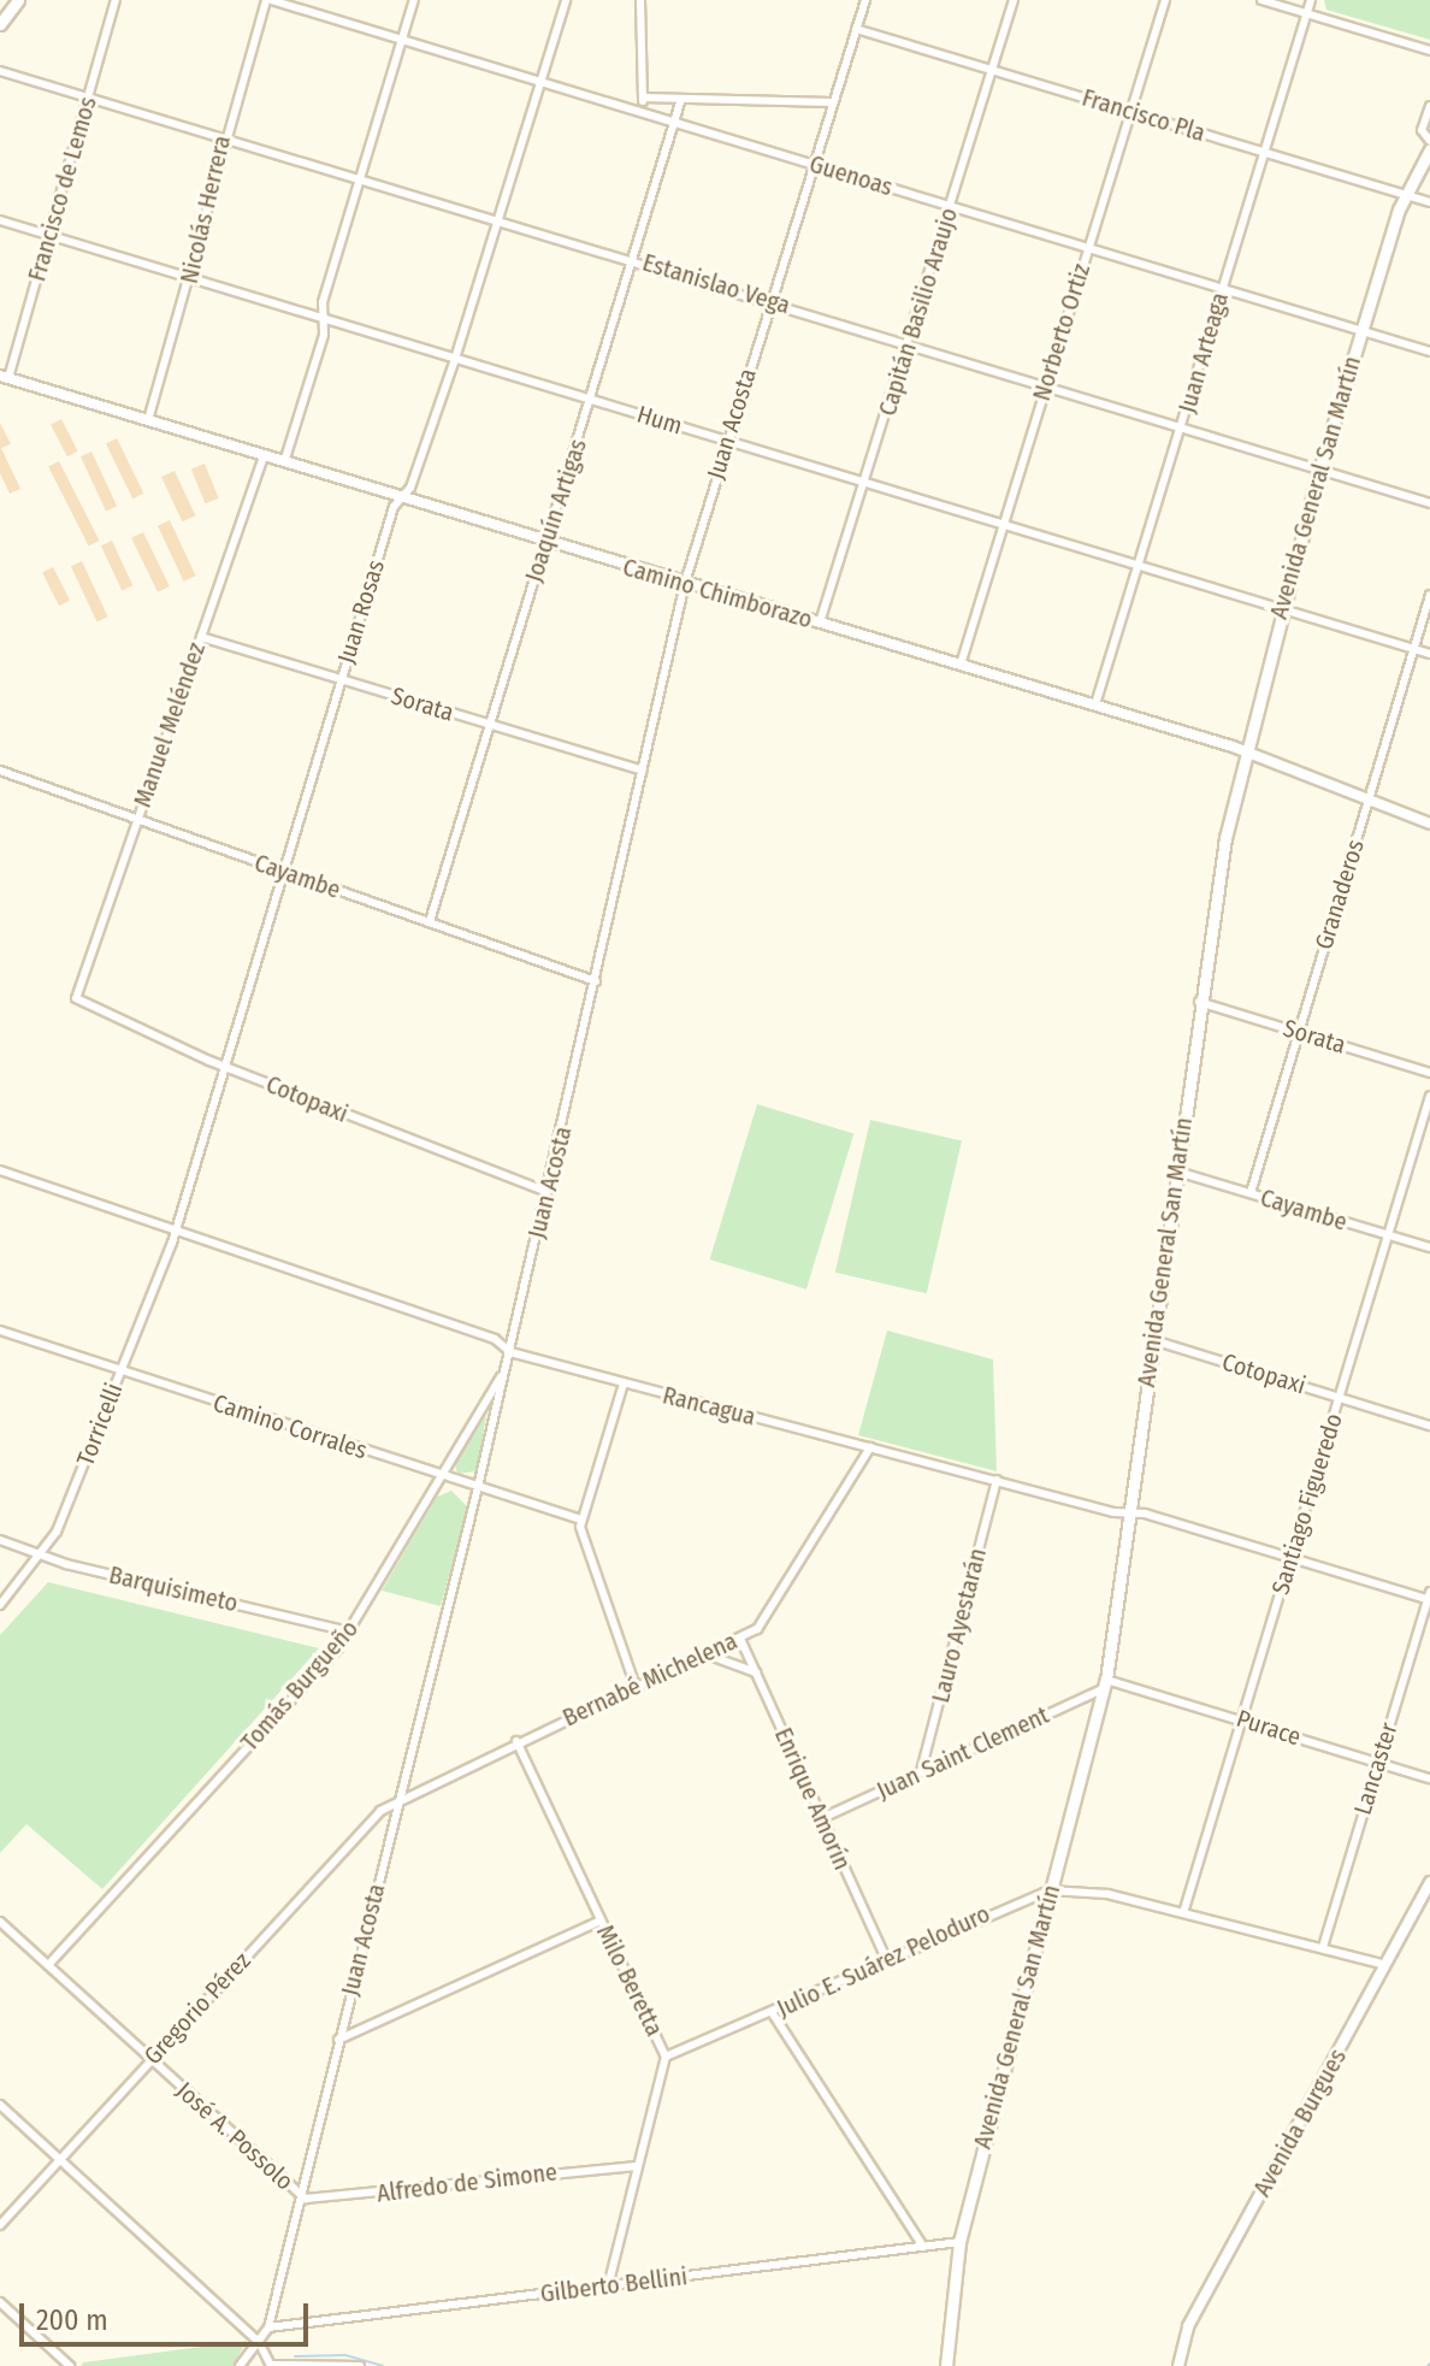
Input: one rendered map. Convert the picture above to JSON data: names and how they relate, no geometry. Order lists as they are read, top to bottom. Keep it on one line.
{"streets":{"main road":["Avenida General San Martín"],"street":["Francisco Pla","Guenoas","Francisco de Lemos","Nicolás Herrera","Estanislao Vega","Capitán Basilio Araujo","Norberto Ortiz","Juan Arteaga","Hum","Juan Acosta","Joaquín Artigas","Camino Chimborazo","Juan Rosas","Sorata","Manuel Meléndez","Cayambe","Granaderos","Cotopaxi","Rancagua","Torricelli","Camino Corrales","Santiago Figueredo","Barquisimeto","Lauro Ayestarán","Bernabé Michelena","Tomás Burgueño","Purace","Juan Saint Clement","Lancaster","Enrique Amorín","Julio E. Suárez Peloduro","Milo Beretta","Gregorio Pérez","Avenida Burgues","José A. Possolo","Alfredo de Simone","Gilberto Bellini"]},"crossings":[["Francisco Pla","Capitán Basilio Araujo"],["Francisco Pla","Norberto Ortiz"],["Francisco Pla","Juan Arteaga"],["Francisco Pla","Juan Acosta"],["Francisco Pla","Avenida General San Martín"],["Guenoas","Nicolás Herrera"],["Guenoas","Capitán Basilio Araujo"],["Guenoas","Norberto Ortiz"],["Guenoas","Juan Arteaga"],["Guenoas","Juan Acosta"],["Guenoas","Avenida General San Martín"],["Guenoas","Joaquín Artigas"],["Guenoas","Juan Rosas"],["Francisco de Lemos","Estanislao Vega"],["Francisco de Lemos","Hum"],["Francisco de Lemos","Camino Chimborazo"],["Nicolás Herrera","Estanislao Vega"],["Nicolás Herrera","Hum"],["Nicolás Herrera","Camino Chimborazo"],["Estanislao Vega","Capitán Basilio Araujo"],["Estanislao Vega","Norberto Ortiz"],["Estanislao Vega","Juan Arteaga"],["Estanislao Vega","Juan Acosta"],["Estanislao Vega","Avenida General San Martín"],["Estanislao Vega","Joaquín Artigas"],["Estanislao Vega","Juan Rosas"],["Capitán Basilio Araujo","Hum"],["Capitán Basilio Araujo","Camino Chimborazo"],["Norberto Ortiz","Hum"],["Norberto Ortiz","Camino Chimborazo"],["Juan Arteaga","Hum"],["Juan Arteaga","Camino Chimborazo"],["Hum","Juan Acosta"],["Hum","Avenida General San Martín"],["Hum","Joaquín Artigas"],["Hum","Juan Rosas"],["Hum","Granaderos"],["Juan Acosta","Camino Chimborazo"],["Juan Acosta","Sorata"],["Juan Acosta","Cayambe"],["Juan Acosta","Cotopaxi"],["Juan Acosta","Rancagua"],["Juan Acosta","Camino Corrales"],["Juan Acosta","Bernabé Michelena"],["Juan Acosta","Tomás Burgueño"],["Juan Acosta","Gregorio Pérez"],["Juan Acosta","José A. Possolo"],["Juan Acosta","Alfredo de Simone"],["Juan Acosta","Gilberto Bellini"],["Avenida General San Martín","Camino Chimborazo"],["Avenida General San Martín","Sorata"],["Avenida General San Martín","Cayambe"],["Avenida General San Martín","Cotopaxi"],["Avenida General San Martín","Rancagua"],["Avenida General San Martín","Purace"],["Avenida General San Martín","Juan Saint Clement"],["Avenida General San Martín","Julio E. Suárez Peloduro"],["Avenida General San Martín","Gilberto Bellini"],["Joaquín Artigas","Camino Chimborazo"],["Joaquín Artigas","Sorata"],["Joaquín Artigas","Cayambe"],["Camino Chimborazo","Juan Rosas"],["Camino Chimborazo","Manuel Meléndez"],["Camino Chimborazo","Granaderos"],["Juan Rosas","Sorata"],["Juan Rosas","Cayambe"],["Juan Rosas","Cotopaxi"],["Juan Rosas","Rancagua"],["Juan Rosas","Torricelli"],["Sorata","Manuel Meléndez"],["Sorata","Granaderos"],["Manuel Meléndez","Cayambe"],["Manuel Meléndez","Cotopaxi"],["Cayambe","Granaderos"],["Cayambe","Santiago Figueredo"],["Cotopaxi","Santiago Figueredo"],["Rancagua","Torricelli"],["Rancagua","Santiago Figueredo"],["Rancagua","Lauro Ayestarán"],["Rancagua","Bernabé Michelena"],["Rancagua","Lancaster"],["Torricelli","Camino Corrales"],["Torricelli","Barquisimeto"],["Camino Corrales","Tomás Burgueño"],["Santiago Figueredo","Purace"],["Santiago Figueredo","Julio E. Suárez Peloduro"],["Barquisimeto","Tomás Burgueño"],["Lauro Ayestarán","Juan Saint Clement"],["Bernabé Michelena","Enrique Amorín"],["Bernabé Michelena","Milo Beretta"],["Bernabé Michelena","Gregorio Pérez"],["Tomás Burgueño","José A. Possolo"],["Purace","Juan Saint Clement"],["Purace","Lancaster"],["Juan Saint Clement","Enrique Amorín"],["Lancaster","Julio E. Suárez Peloduro"],["Enrique Amorín","Julio E. Suárez Peloduro"],["Julio E. Suárez Peloduro","Milo Beretta"],["Julio E. Suárez Peloduro","Avenida Burgues"],["Milo Beretta","Alfredo de Simone"],["Milo Beretta","Gilberto Bellini"],["Gregorio Pérez","José A. Possolo"],["José A. Possolo","Alfredo de Simone"]],"scale_bar":"200 m"}
